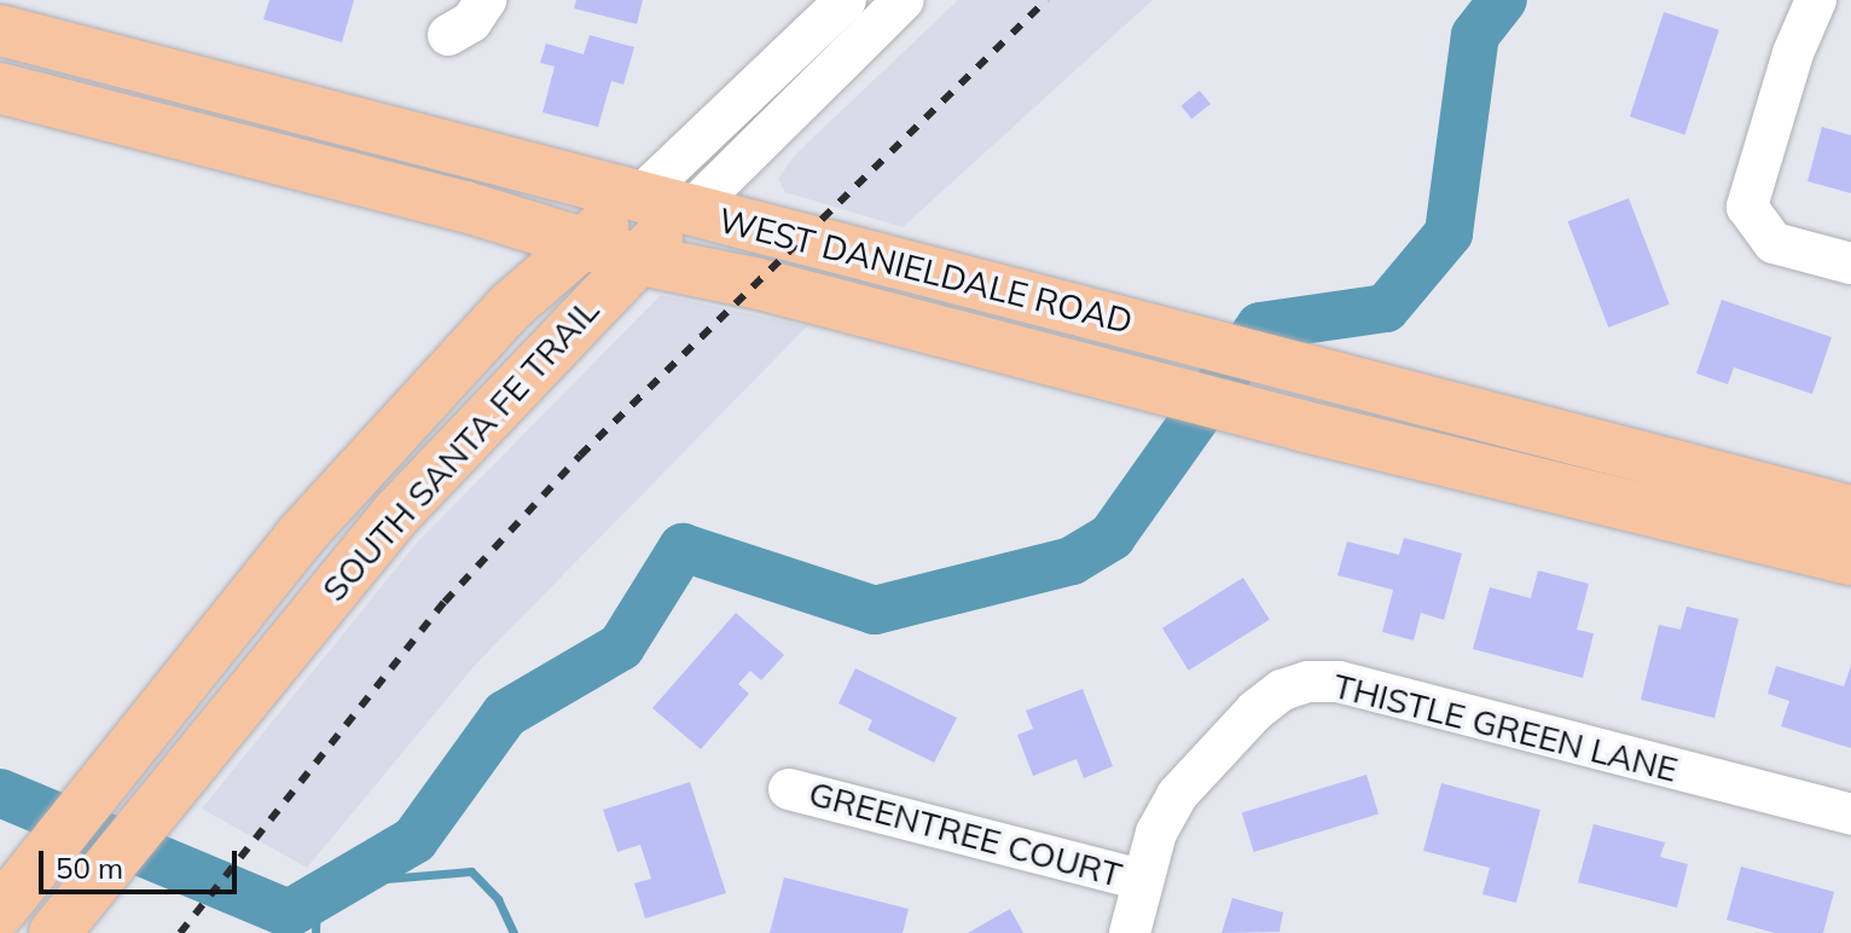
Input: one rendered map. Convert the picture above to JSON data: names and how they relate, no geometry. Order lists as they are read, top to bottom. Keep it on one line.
{"streets":{"main road":["WEST DANIELDALE ROAD","SOUTH SANTA FE TRAIL"],"street":["THISTLE GREEN LANE","GREENTREE COURT"]},"crossings":[["WEST DANIELDALE ROAD","SOUTH SANTA FE TRAIL"],["THISTLE GREEN LANE","GREENTREE COURT"]],"scale_bar":"50 m"}
